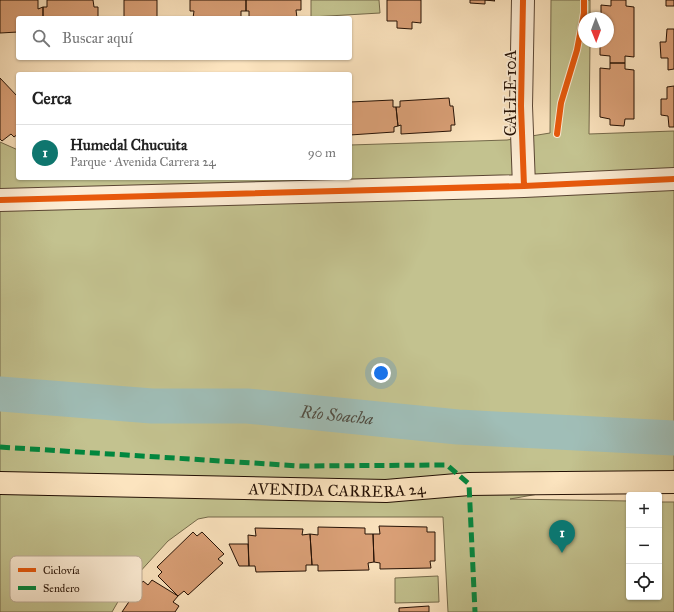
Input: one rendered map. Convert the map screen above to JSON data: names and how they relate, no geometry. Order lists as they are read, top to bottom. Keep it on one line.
{"streets":{"main road":["AVENIDA CARRERA 24"],"street":["CALLE 10A"]},"water":["Río Soacha"],"legend":["Ciclovía","Sendero"],"north":"bottom","page":{"search":"Buscar aquí","heading":"Cerca","list":[{"mark":"1","name":"Humedal Chucuita","note":"Parque · Avenida Carrera 24","value":"90 m"}],"map_buttons":["+","−"],"pins":"1"}}
